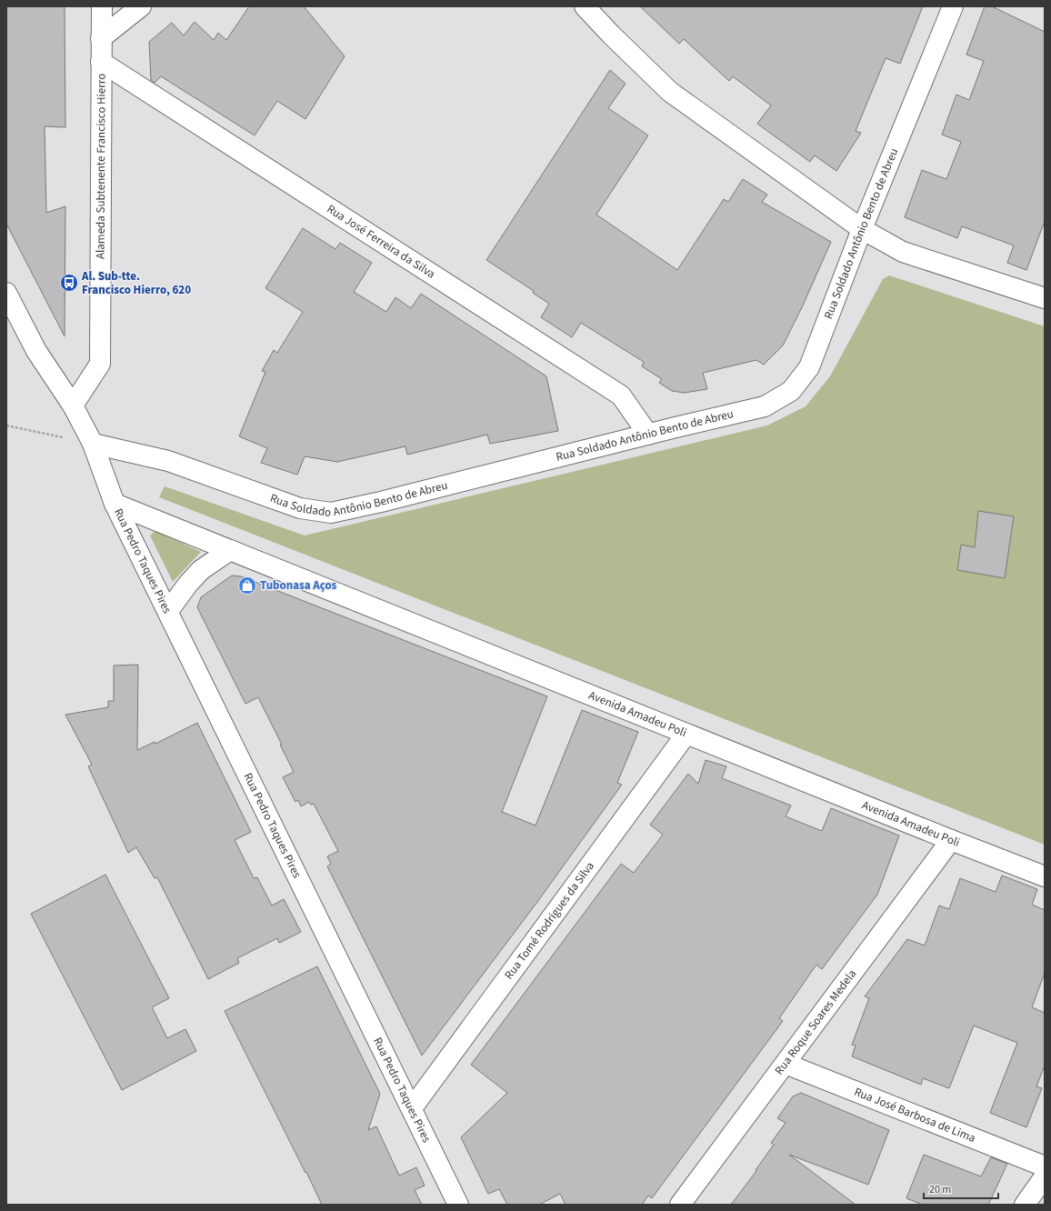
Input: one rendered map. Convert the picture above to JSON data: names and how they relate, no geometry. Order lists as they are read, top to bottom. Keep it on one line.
{"streets":{"street":["Alameda Subtenente Francisco Hierro","Rua Soldado Antônio Bento de Abreu","Rua José Ferreira da Silva","Rua Pedro Taques Pires","Avenida Amadeu Poli","Rua Tomé Rodrigues da Silva","Rua Roque Soares Medela","Rua José Barbosa de Lima"]},"crossings":[["Alameda Subtenente Francisco Hierro","Rua José Ferreira da Silva"],["Alameda Subtenente Francisco Hierro","Rua Pedro Taques Pires"],["Rua Soldado Antônio Bento de Abreu","Rua José Ferreira da Silva"],["Rua Soldado Antônio Bento de Abreu","Rua Pedro Taques Pires"],["Rua Pedro Taques Pires","Avenida Amadeu Poli"],["Rua Pedro Taques Pires","Rua Tomé Rodrigues da Silva"],["Avenida Amadeu Poli","Rua Tomé Rodrigues da Silva"],["Avenida Amadeu Poli","Rua Roque Soares Medela"],["Rua Roque Soares Medela","Rua José Barbosa de Lima"]],"places":{"bus stop":["Al. Sub-tte. Francisco Hierro, 620"],"shop":["Tubonasa Aços"]},"scale_bar":"20 m"}
